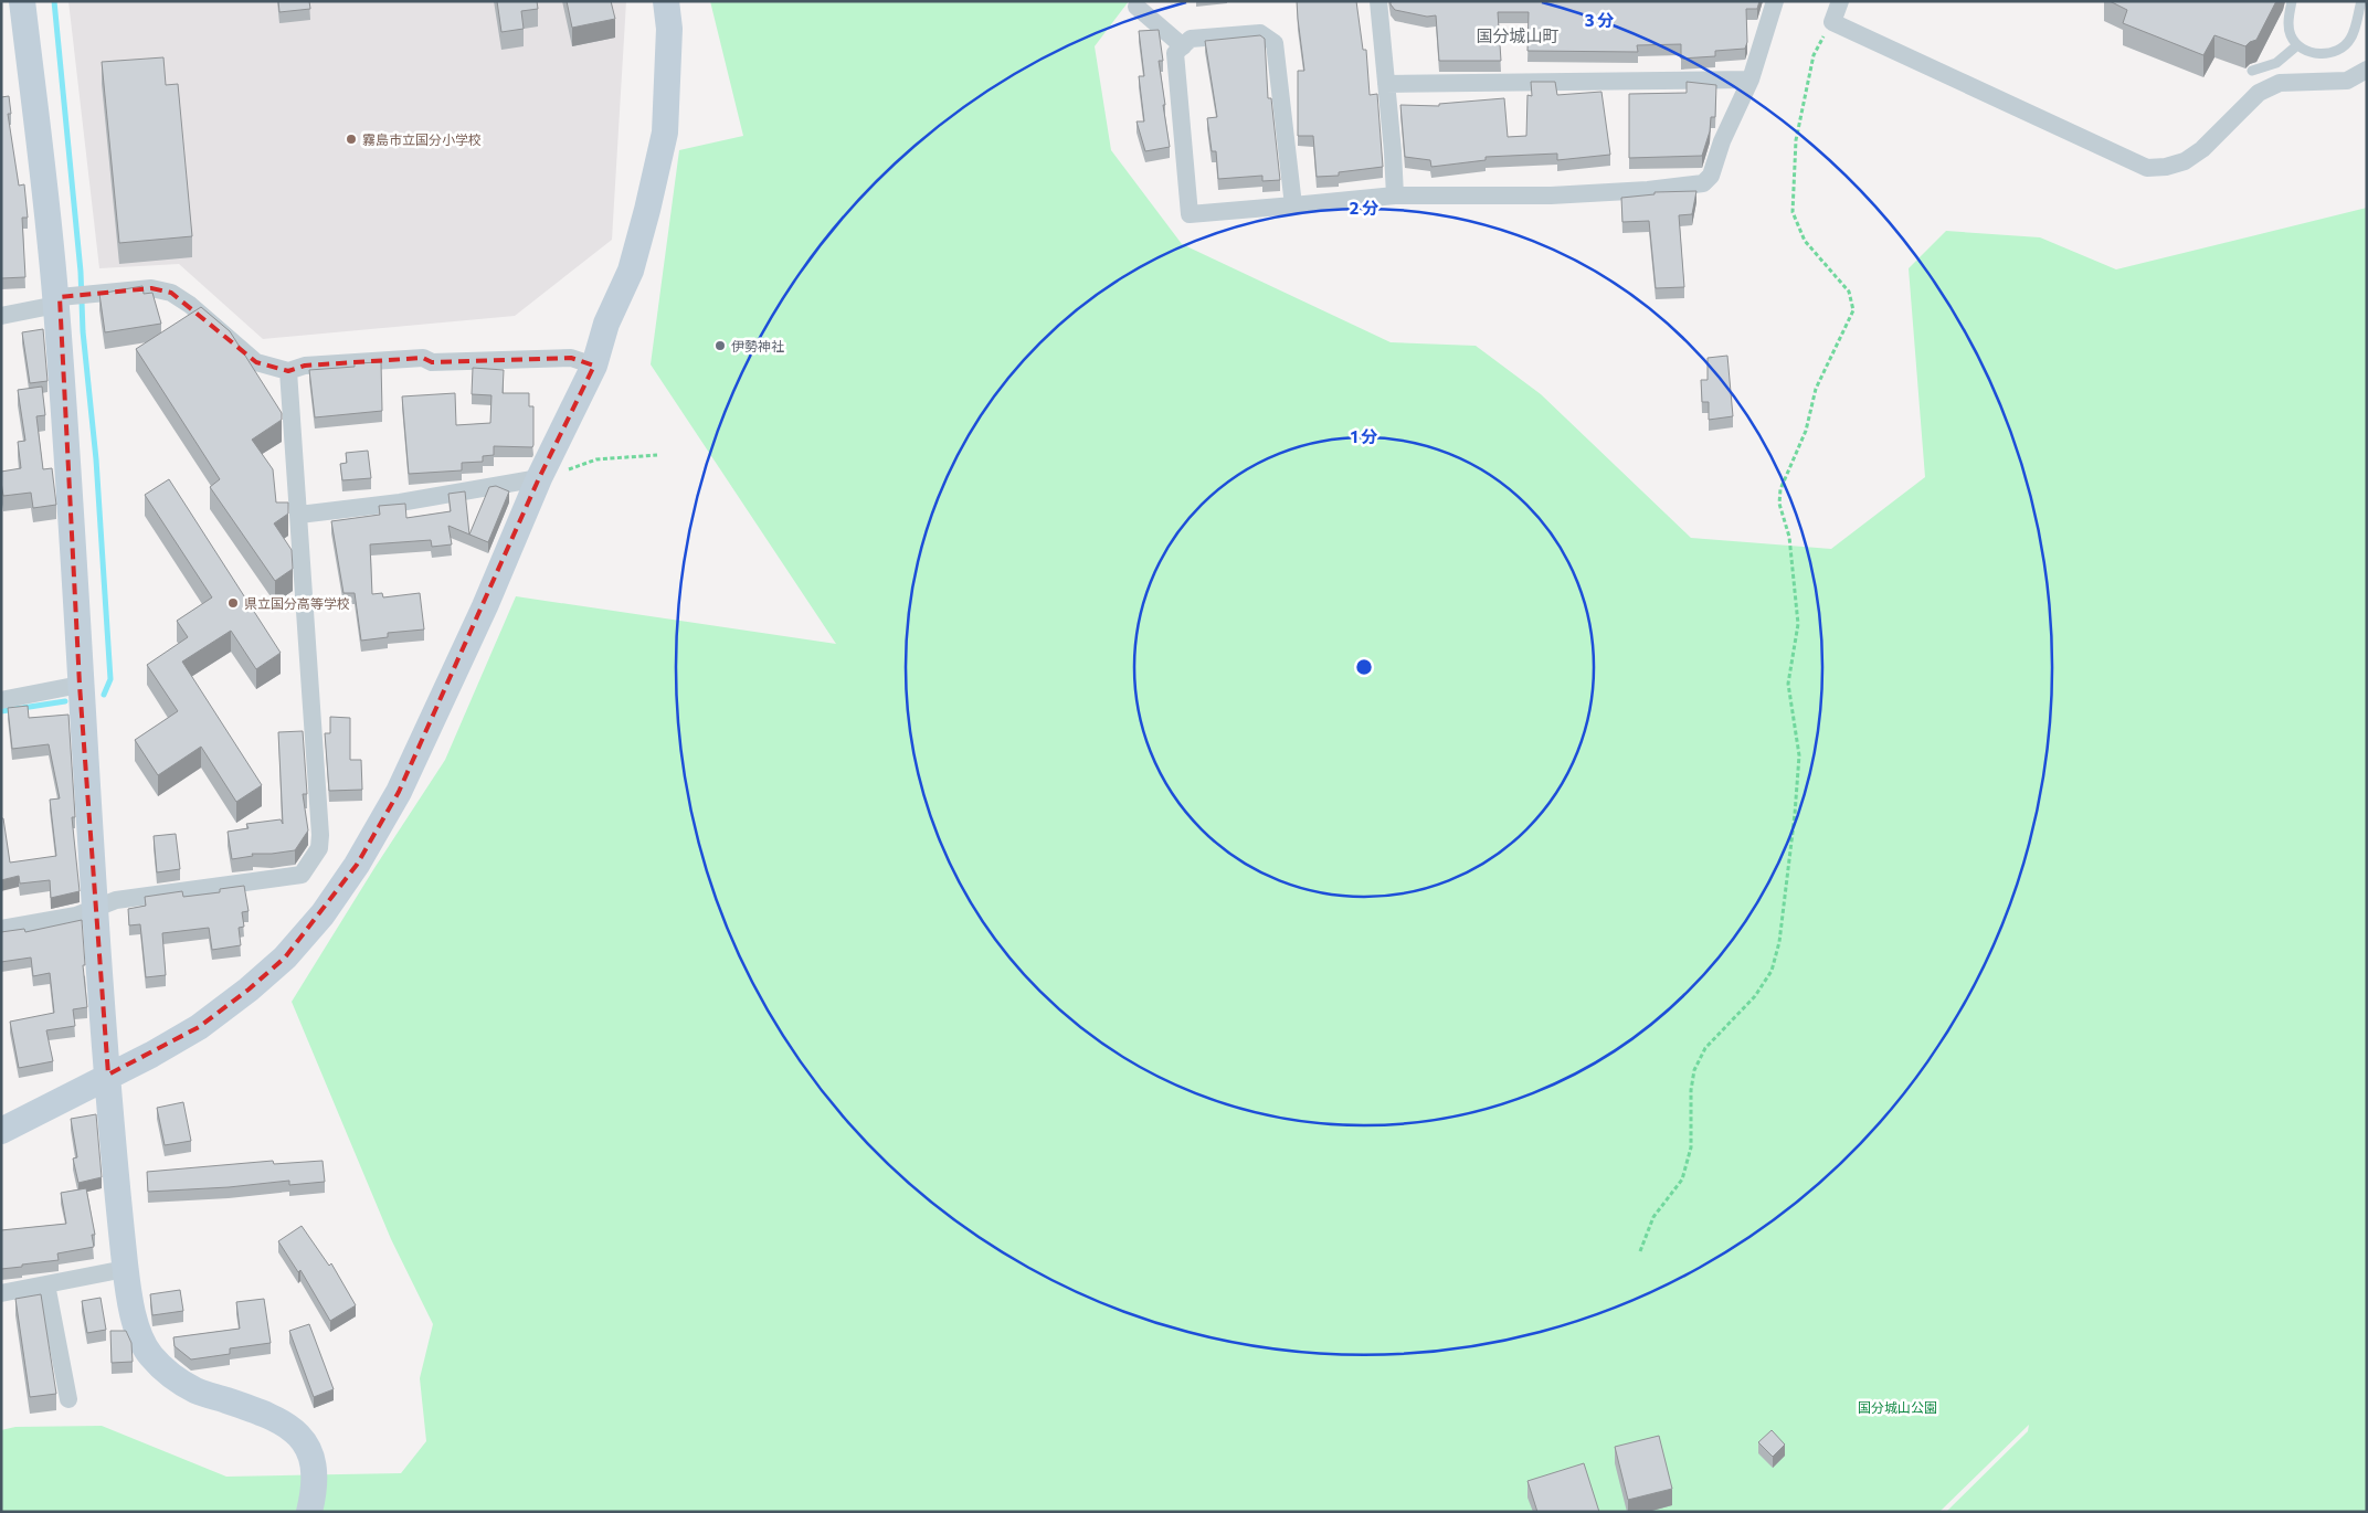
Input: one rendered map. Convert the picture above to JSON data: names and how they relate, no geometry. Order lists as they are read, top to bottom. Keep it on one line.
{"districts":["国分城山町"],"parks":["国分城山公園"],"places":["霧島市立国分小学校","伊勢神社","県立国分高等学校"],"rings":["3 分","2 分","1 分"]}
